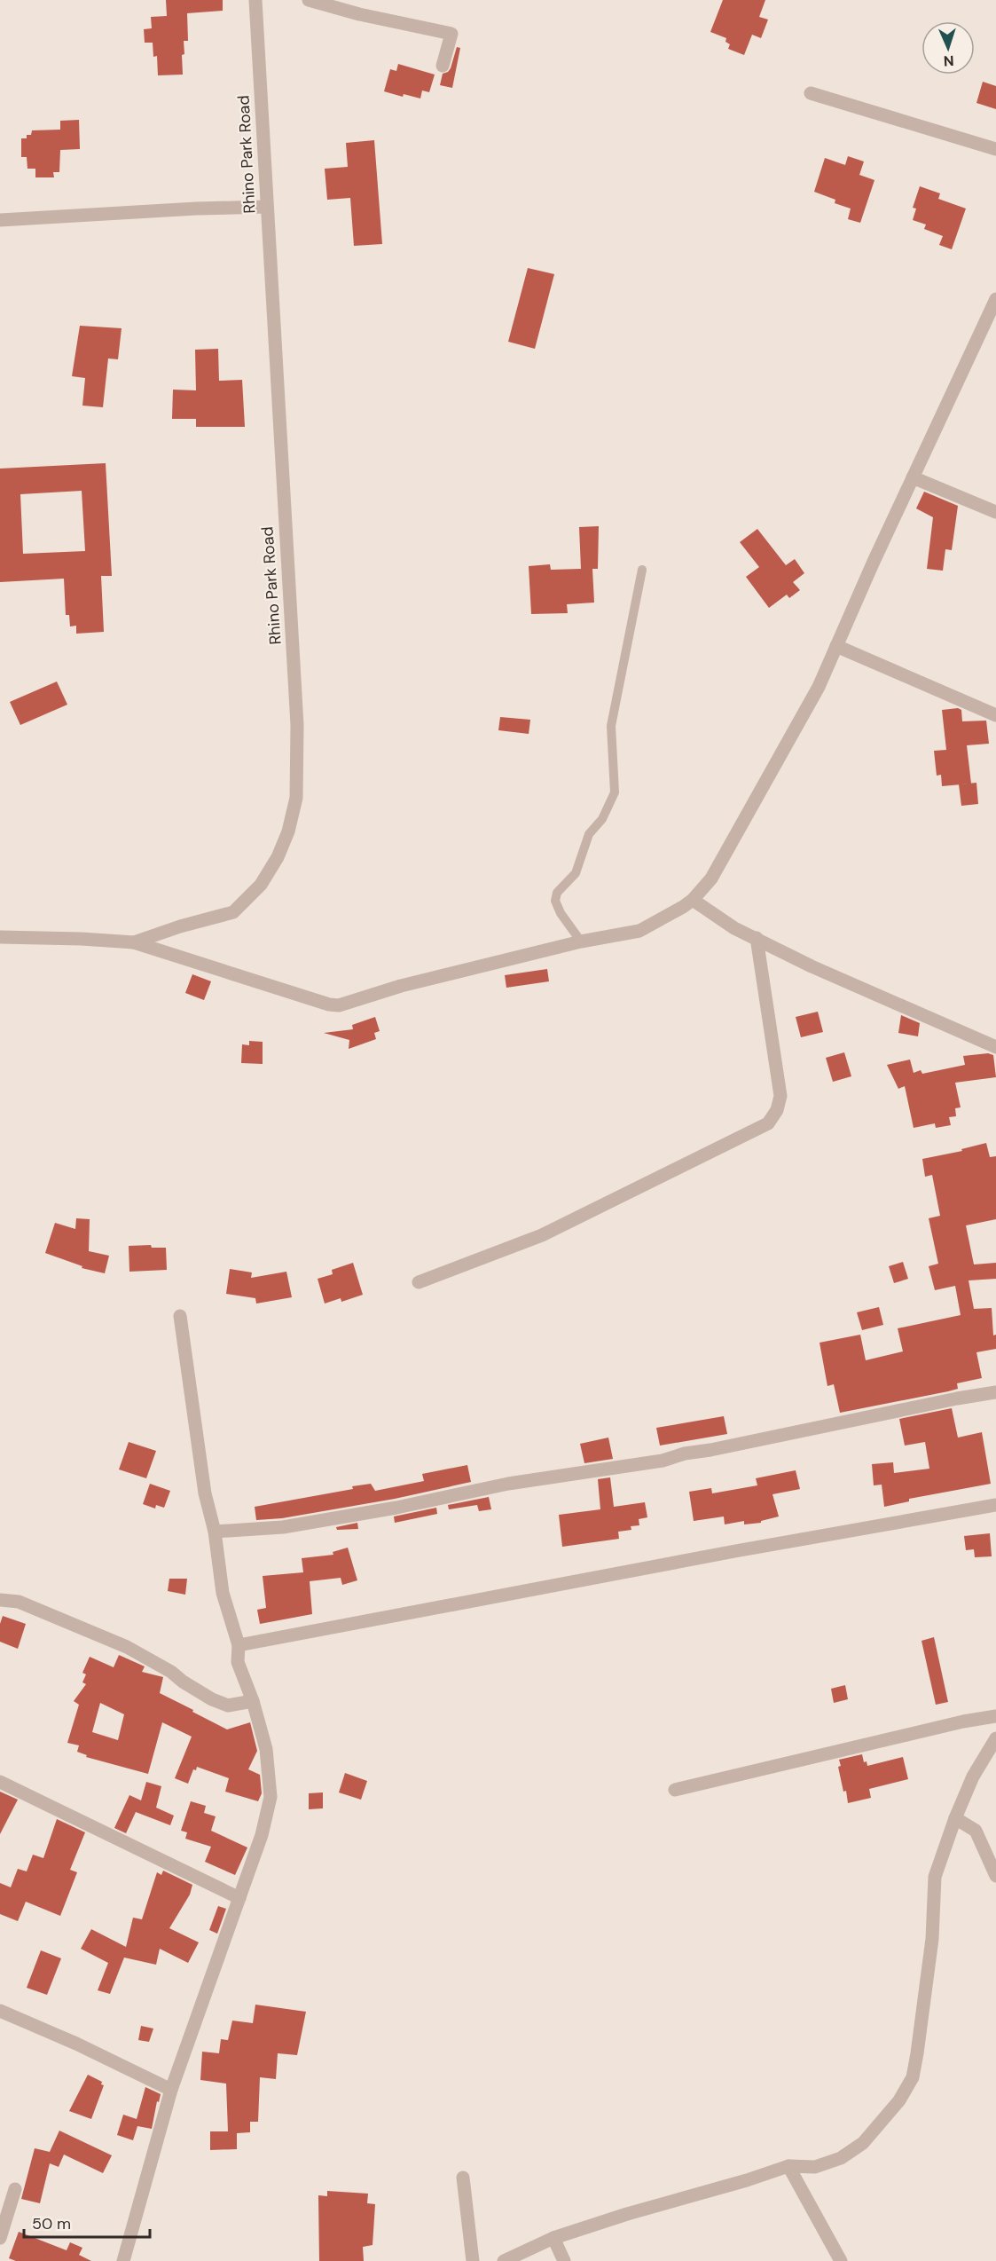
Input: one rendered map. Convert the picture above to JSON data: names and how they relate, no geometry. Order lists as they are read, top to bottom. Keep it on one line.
{"streets":{"street":["Rhino Park Road"]},"scale_bar":"50 m","north":"bottom"}
